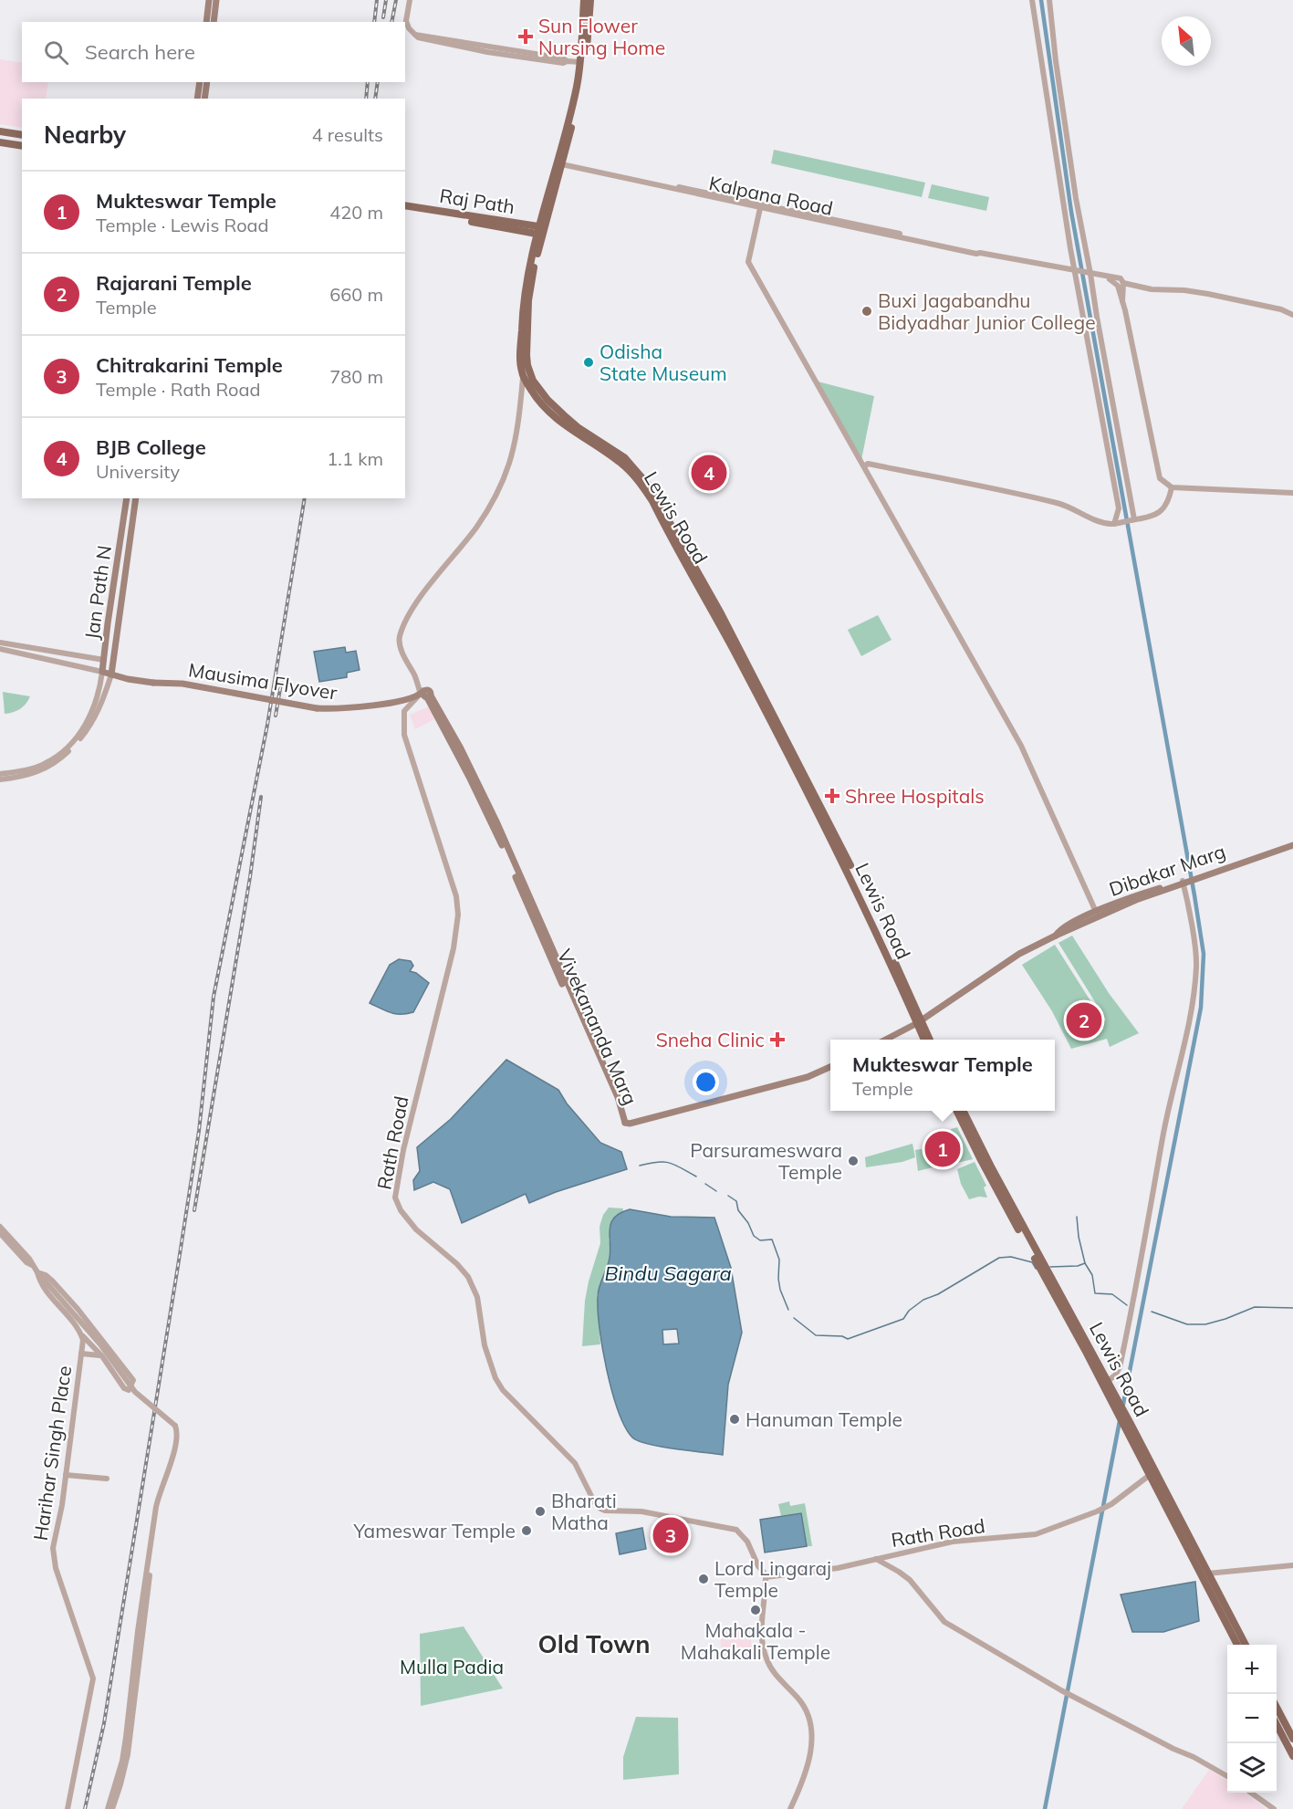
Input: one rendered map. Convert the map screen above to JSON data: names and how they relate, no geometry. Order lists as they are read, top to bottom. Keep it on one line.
{"streets":{"main road":["Raj Path","Lewis Road","Jan Path N","Mausima Flyover","Dibakar Marg","Vivekananda Marg"],"street":["Kalpana Road","Rath Road","Harihar Singh Place"]},"crossings":[["Kalpana Road","Lewis Road"],["Raj Path","Lewis Road"],["Lewis Road","Dibakar Marg"],["Lewis Road","Rath Road"],["Jan Path N","Mausima Flyover"],["Mausima Flyover","Vivekananda Marg"],["Mausima Flyover","Rath Road"],["Vivekananda Marg","Rath Road"]],"districts":["Old Town"],"water":["Bindu Sagara"],"parks":["Mulla Padia"],"places":{"health":["Sun Flower Nursing Home","Shree Hospitals","Sneha Clinic"],"other":["Buxi Jagabandhu Bidyadhar Junior College","Odisha State Museum","Parsurameswara Temple","Hanuman Temple","Bharati Matha","Yameswar Temple","Lord Lingaraj Temple","Mahakala - Mahakali Temple"]},"north":"top left","page":{"search":"Search here","heading":["Nearby","4 results"],"list":[{"mark":"1","name":"Mukteswar Temple","note":"Temple · Lewis Road","value":"420 m"},{"mark":"2","name":"Rajarani Temple","note":"Temple","value":"660 m"},{"mark":"3","name":"Chitrakarini Temple","note":"Temple · Rath Road","value":"780 m"},{"mark":"4","name":"BJB College","note":"University","value":"1.1 km"}],"pins":["4","2","1","3"],"popup":["Mukteswar Temple","Temple"],"map_buttons":["+","−"]}}
